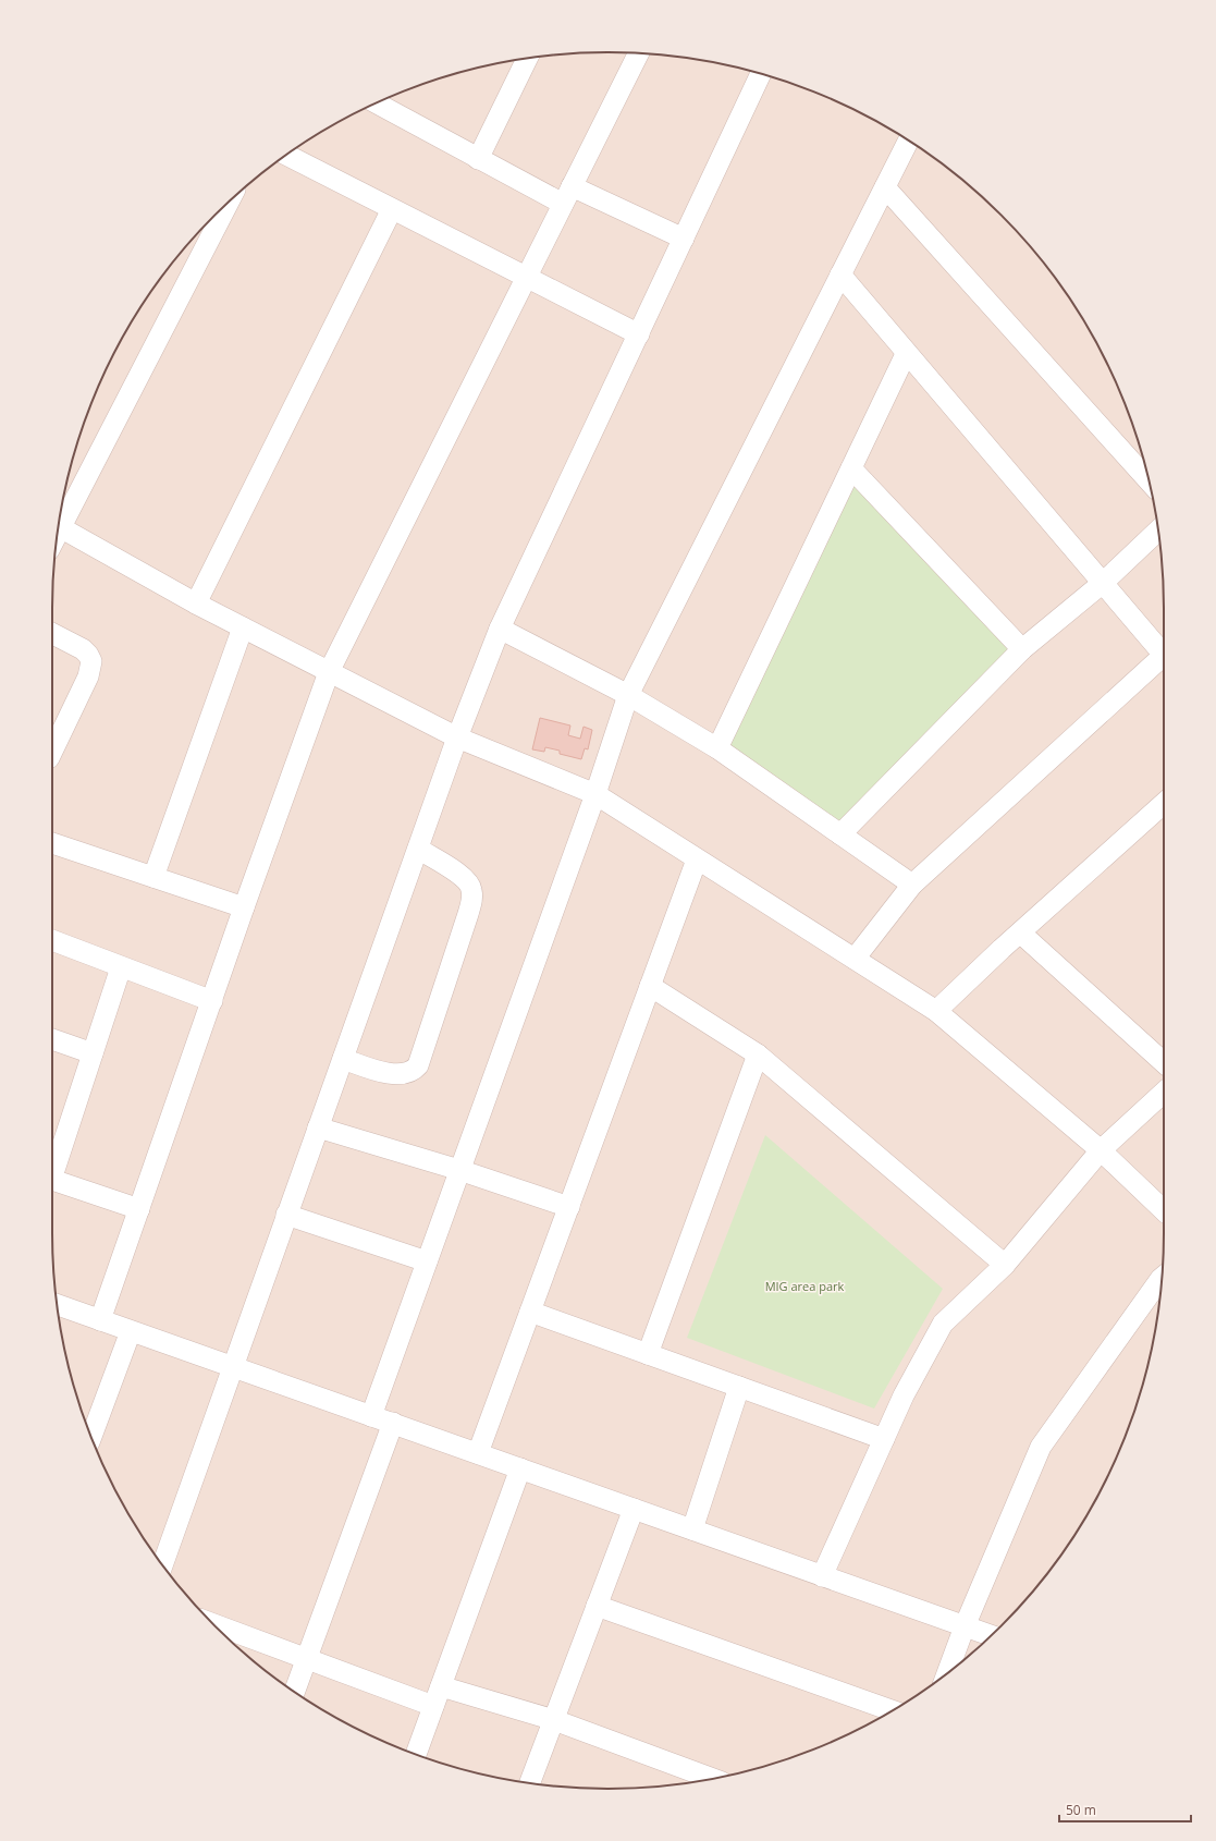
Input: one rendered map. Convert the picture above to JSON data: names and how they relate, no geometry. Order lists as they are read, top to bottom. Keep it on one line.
{"parks":["MIG area park"],"scale_bar":"50 m"}
